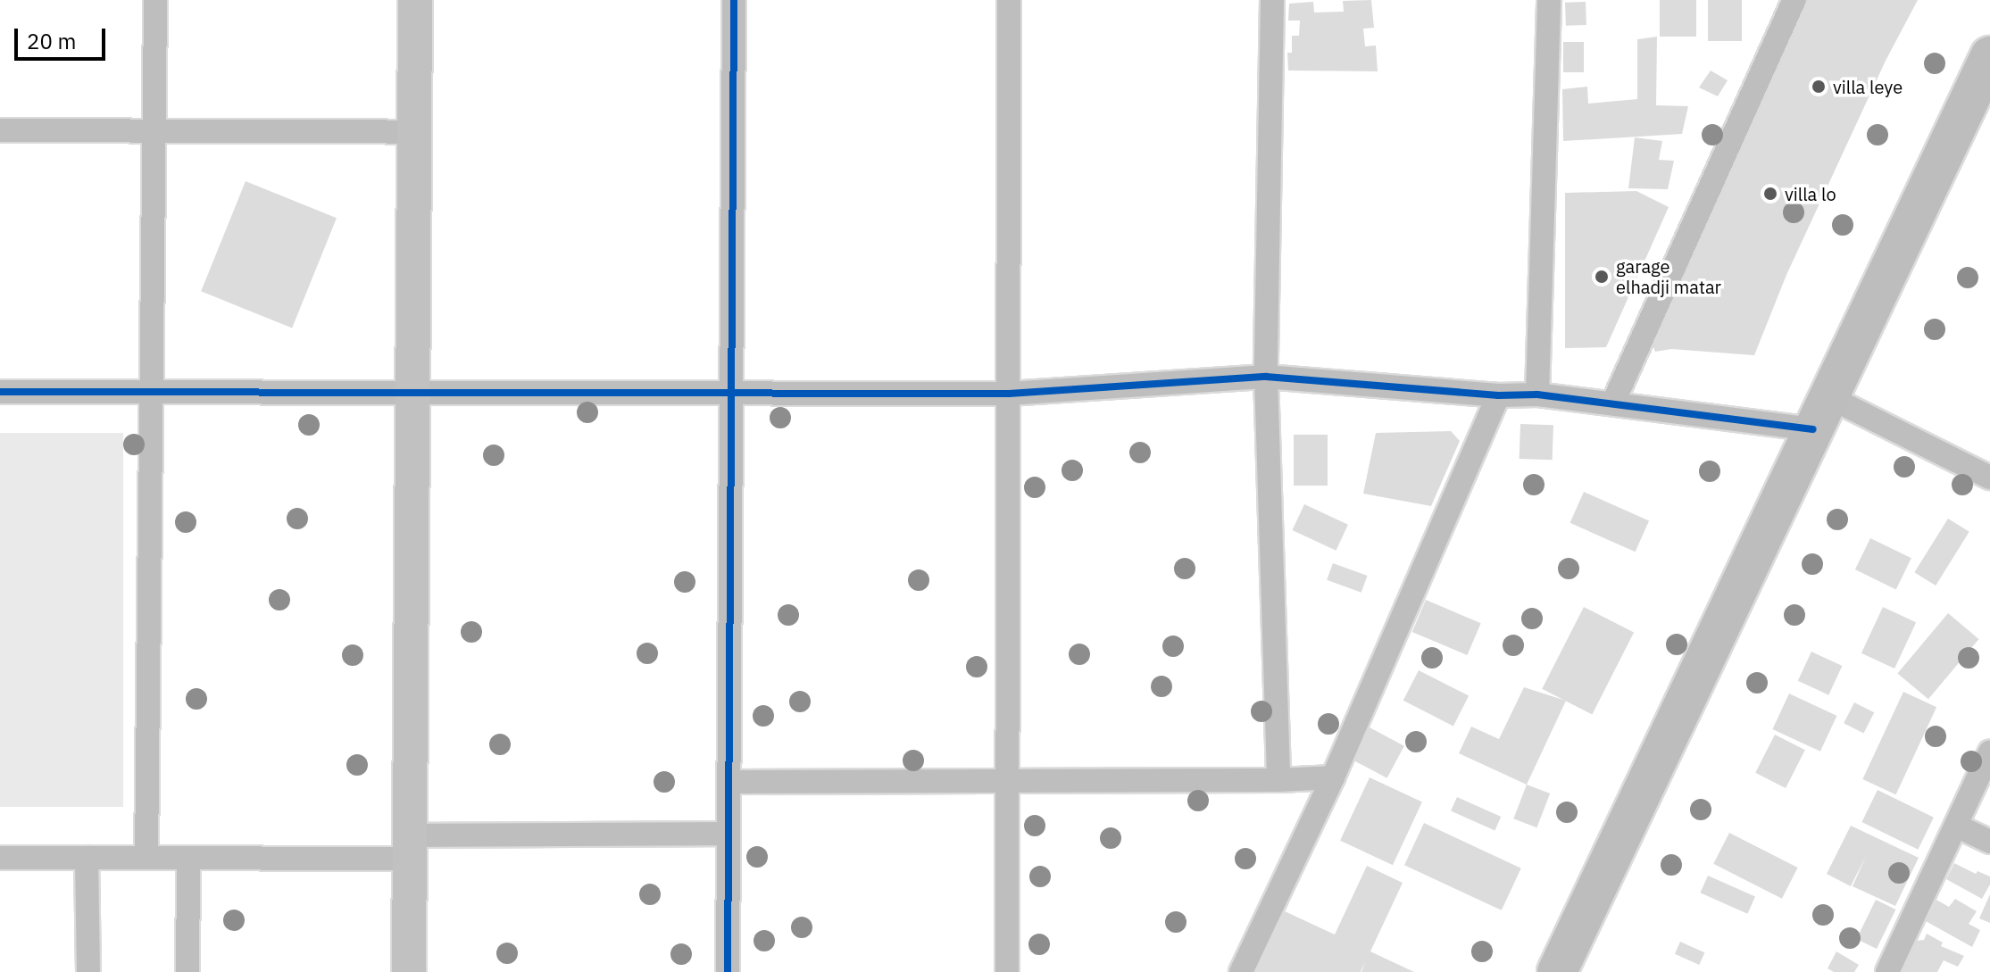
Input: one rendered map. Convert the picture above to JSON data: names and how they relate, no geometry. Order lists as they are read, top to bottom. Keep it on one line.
{"places":["villa leye","villa lo","garage elhadji matar"],"scale_bar":"20 m"}
